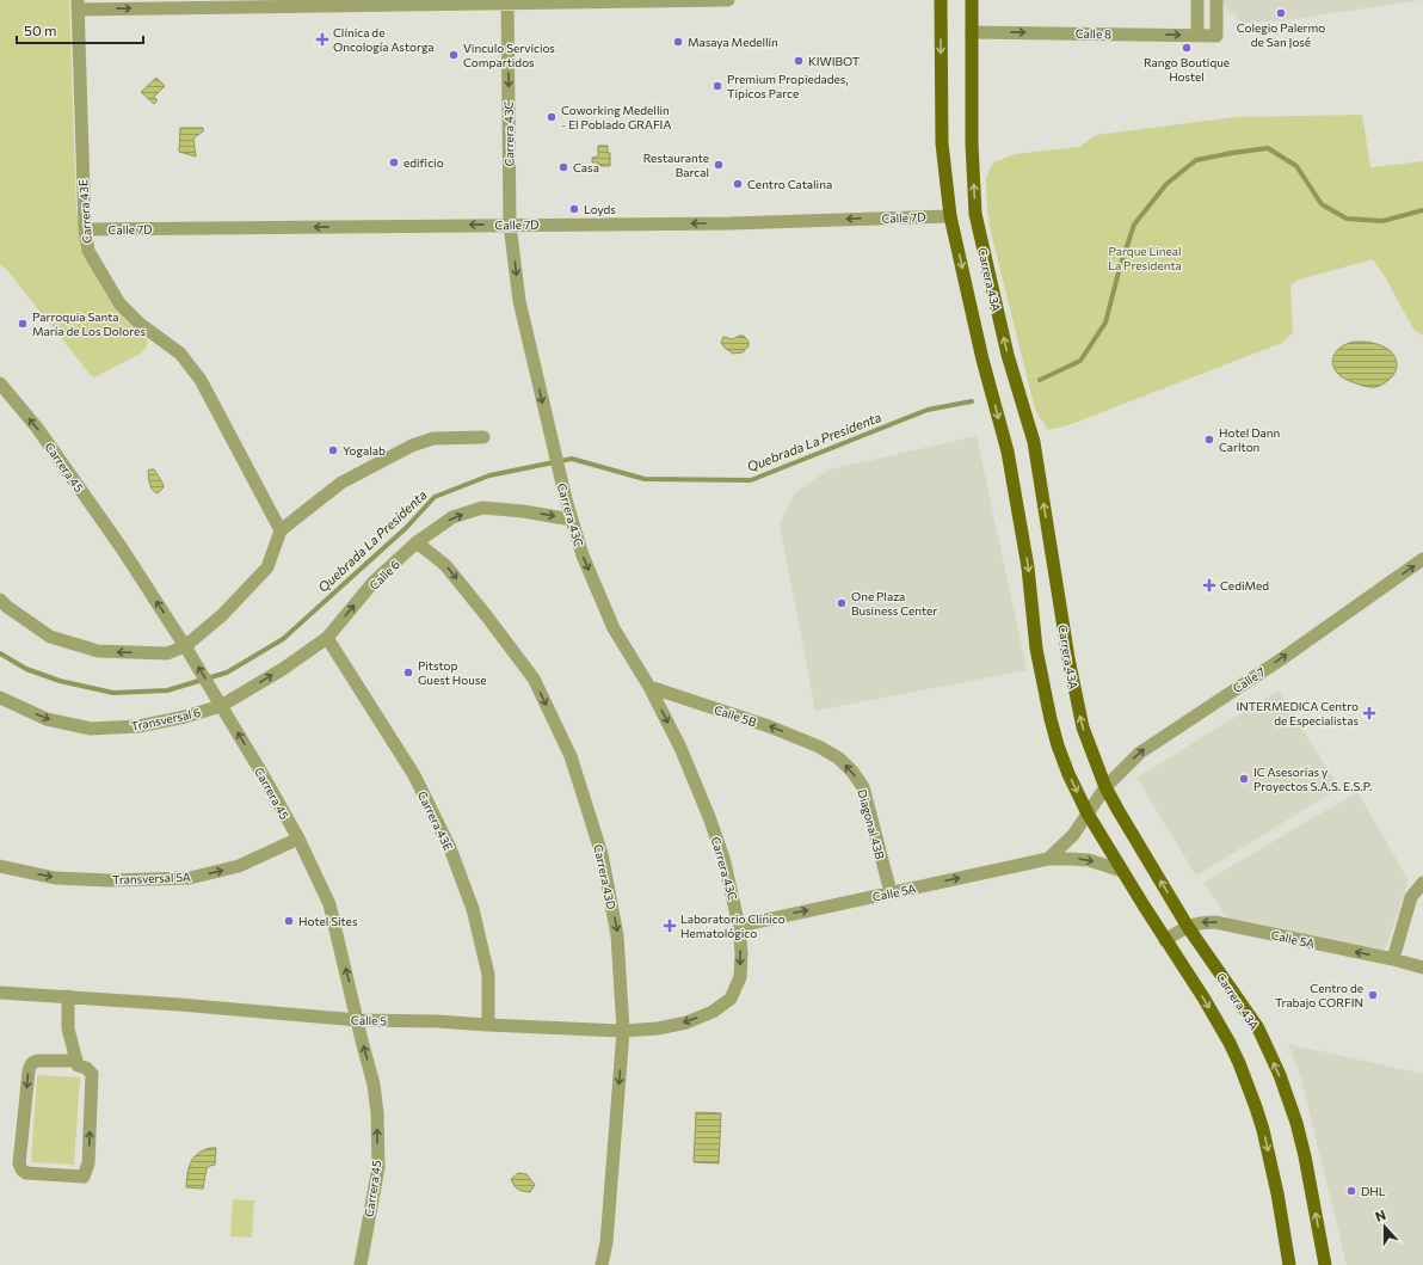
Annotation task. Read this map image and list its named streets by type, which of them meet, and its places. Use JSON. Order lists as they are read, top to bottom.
{
  "streets": {
    "main road": ["Carrera 43A"],
    "street": [
      "Calle 8",
      "Carrera 43C",
      "Carrera 43E",
      "Calle 7D",
      "Carrera 45",
      "Calle 6",
      "Calle 7",
      "Calle 5B",
      "Transversal 6",
      "Diagonal 43B",
      "Carrera 43D",
      "Transversal 5A",
      "Calle 5A",
      "Calle 5"
    ]
  },
  "crossings": [
    ["Calle 8", "Carrera 43A"],
    ["Carrera 43C", "Calle 7D"],
    ["Carrera 43C", "Calle 6"],
    ["Carrera 43C", "Calle 5B"],
    ["Carrera 43C", "Calle 5A"],
    ["Carrera 43C", "Calle 5"],
    ["Carrera 43E", "Calle 7D"],
    ["Carrera 43E", "Calle 6"],
    ["Carrera 43E", "Calle 5"],
    ["Calle 7D", "Carrera 43A"],
    ["Carrera 43A", "Calle 7"],
    ["Carrera 43A", "Calle 5A"],
    ["Carrera 45", "Calle 6"],
    ["Carrera 45", "Transversal 6"],
    ["Carrera 45", "Transversal 5A"],
    ["Carrera 45", "Calle 5"],
    ["Calle 6", "Transversal 6"],
    ["Calle 6", "Carrera 43D"],
    ["Calle 5B", "Diagonal 43B"],
    ["Diagonal 43B", "Calle 5A"],
    ["Carrera 43D", "Calle 5"]
  ],
  "one_way": [
    "Calle 8",
    "Carrera 43C",
    "Calle 7D",
    "Carrera 45",
    "Calle 7",
    "Calle 5B",
    "Diagonal 43B",
    "Carrera 43D",
    "Transversal 5A"
  ],
  "water": ["Quebrada La Presidenta"],
  "parks": ["Parque Lineal La Presidenta"],
  "places": {
    "other": [
      "Colegio Palermo de San José",
      "Masaya Medellín",
      "Rango Boutique Hostel",
      "Vinculo Servicios Compartidos",
      "KIWIBOT",
      "Premium Propiedades, Tipicos Parce",
      "Coworking Medellin - El Poblado GRAFIA",
      "edificio",
      "Restaurante Barcal",
      "Casa",
      "Centro Catalina",
      "Loyds",
      "Parroquia Santa María de Los Dolores",
      "Hotel Dann Carlton",
      "Yogalab",
      "One Plaza Business Center",
      "Pitstop Guest House",
      "IC Asesorías y Proyectos S.A.S. E.S.P.",
      "Hotel Sites",
      "Centro de Trabajo CORFIN",
      "DHL"
    ],
    "health": [
      "Clínica de Oncología Astorga",
      "CediMed",
      "INTERMEDICA Centro de Especialistas",
      "Laboratorio Clínico Hematológico"
    ]
  },
  "scale_bar": "50 m",
  "north": "top"
}
